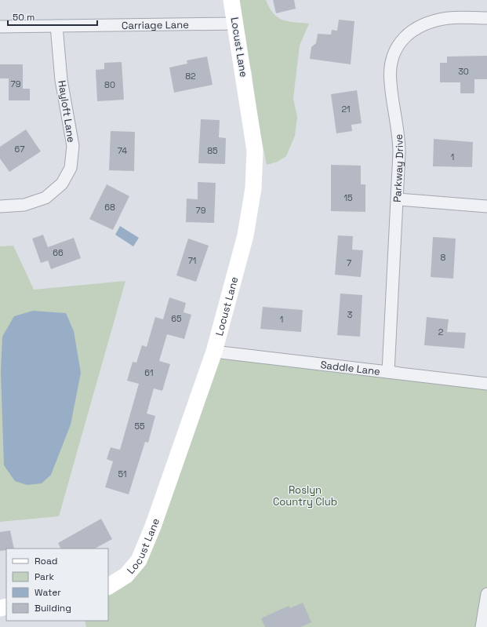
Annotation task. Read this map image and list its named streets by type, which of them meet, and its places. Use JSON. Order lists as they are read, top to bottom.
{
  "streets": {
    "street": [
      "Carriage Lane",
      "Locust Lane",
      "Hayloft Lane",
      "Parkway Drive",
      "Saddle Lane"
    ]
  },
  "crossings": [
    ["Carriage Lane", "Locust Lane"],
    ["Carriage Lane", "Hayloft Lane"],
    ["Locust Lane", "Saddle Lane"],
    ["Parkway Drive", "Saddle Lane"]
  ],
  "parks": ["Roslyn Country Club"],
  "house_numbers": [
    "30",
    "82",
    "79",
    "80",
    "21",
    "67",
    "74",
    "85",
    "1",
    "15",
    "68",
    "79",
    "66",
    "8",
    "71",
    "7",
    "3",
    "65",
    "1",
    "2",
    "61",
    "55",
    "51"
  ],
  "legend": [
    "Road",
    "Park",
    "Water",
    "Building"
  ],
  "scale_bar": "50 m"
}
